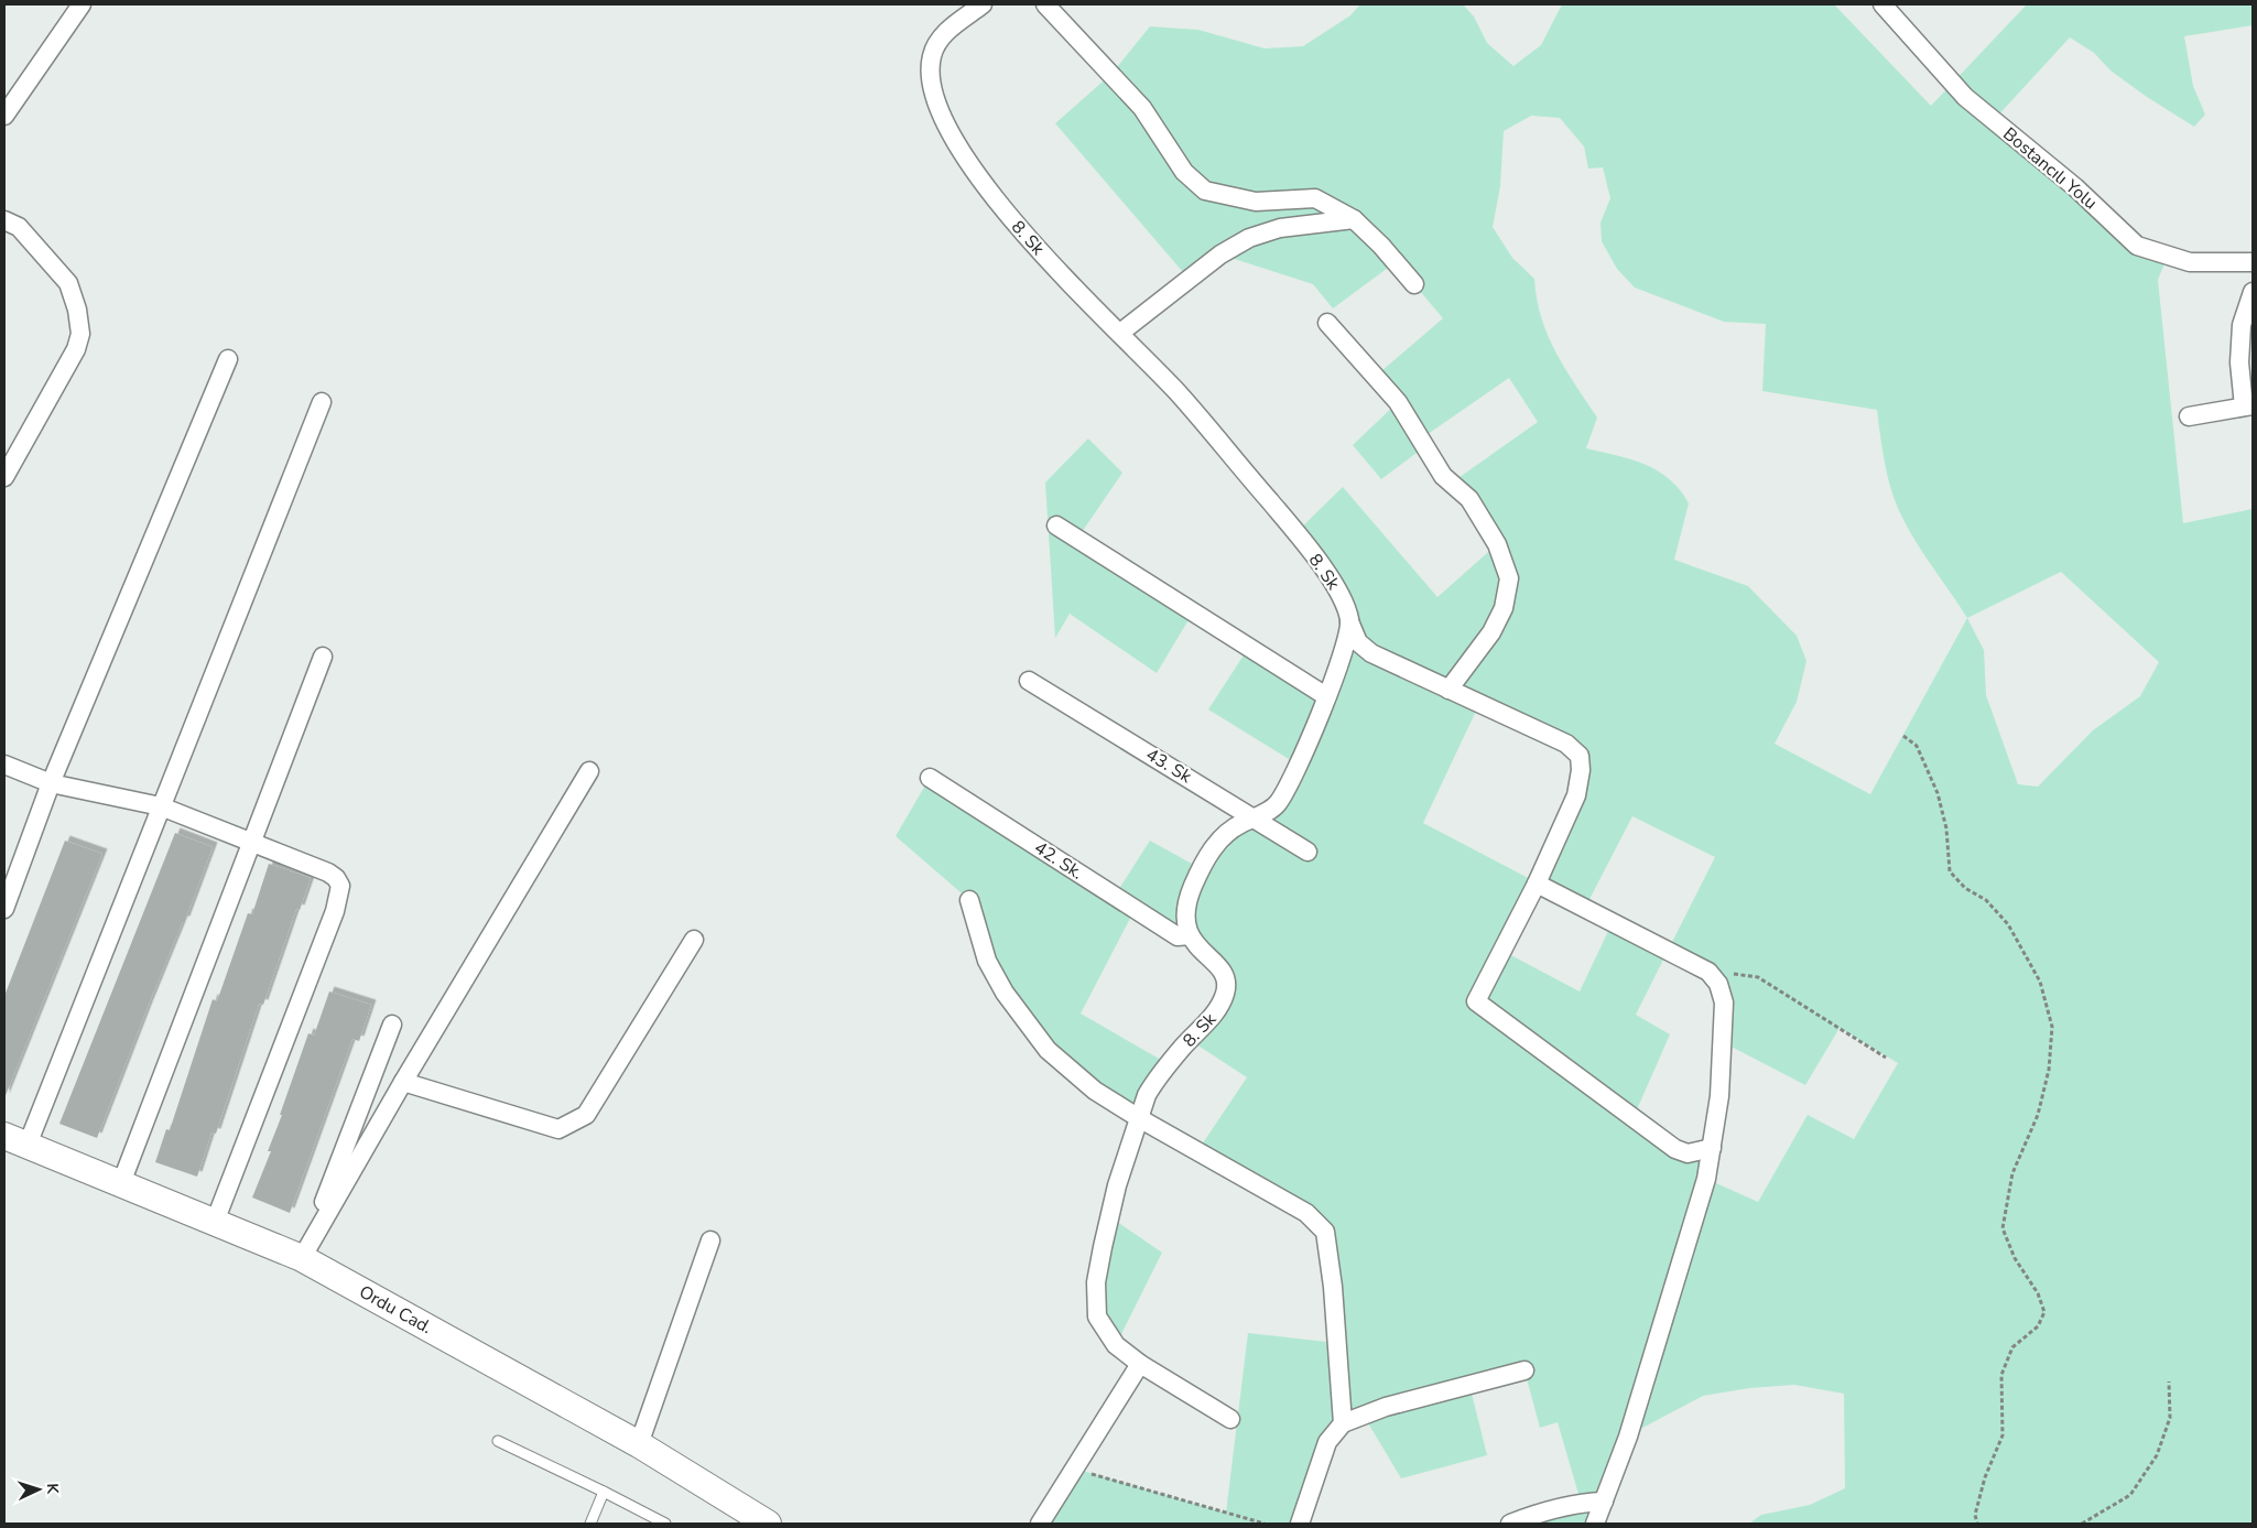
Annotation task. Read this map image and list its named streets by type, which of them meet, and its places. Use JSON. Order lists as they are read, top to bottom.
{
  "streets": {
    "main road": ["Ordu Cad."],
    "street": [
      "Bostancılı Yolu",
      "8. Sk",
      "43. Sk",
      "42. Sk."
    ]
  },
  "crossings": [
    ["8. Sk", "43. Sk"],
    ["8. Sk", "42. Sk."]
  ],
  "north": "right"
}
